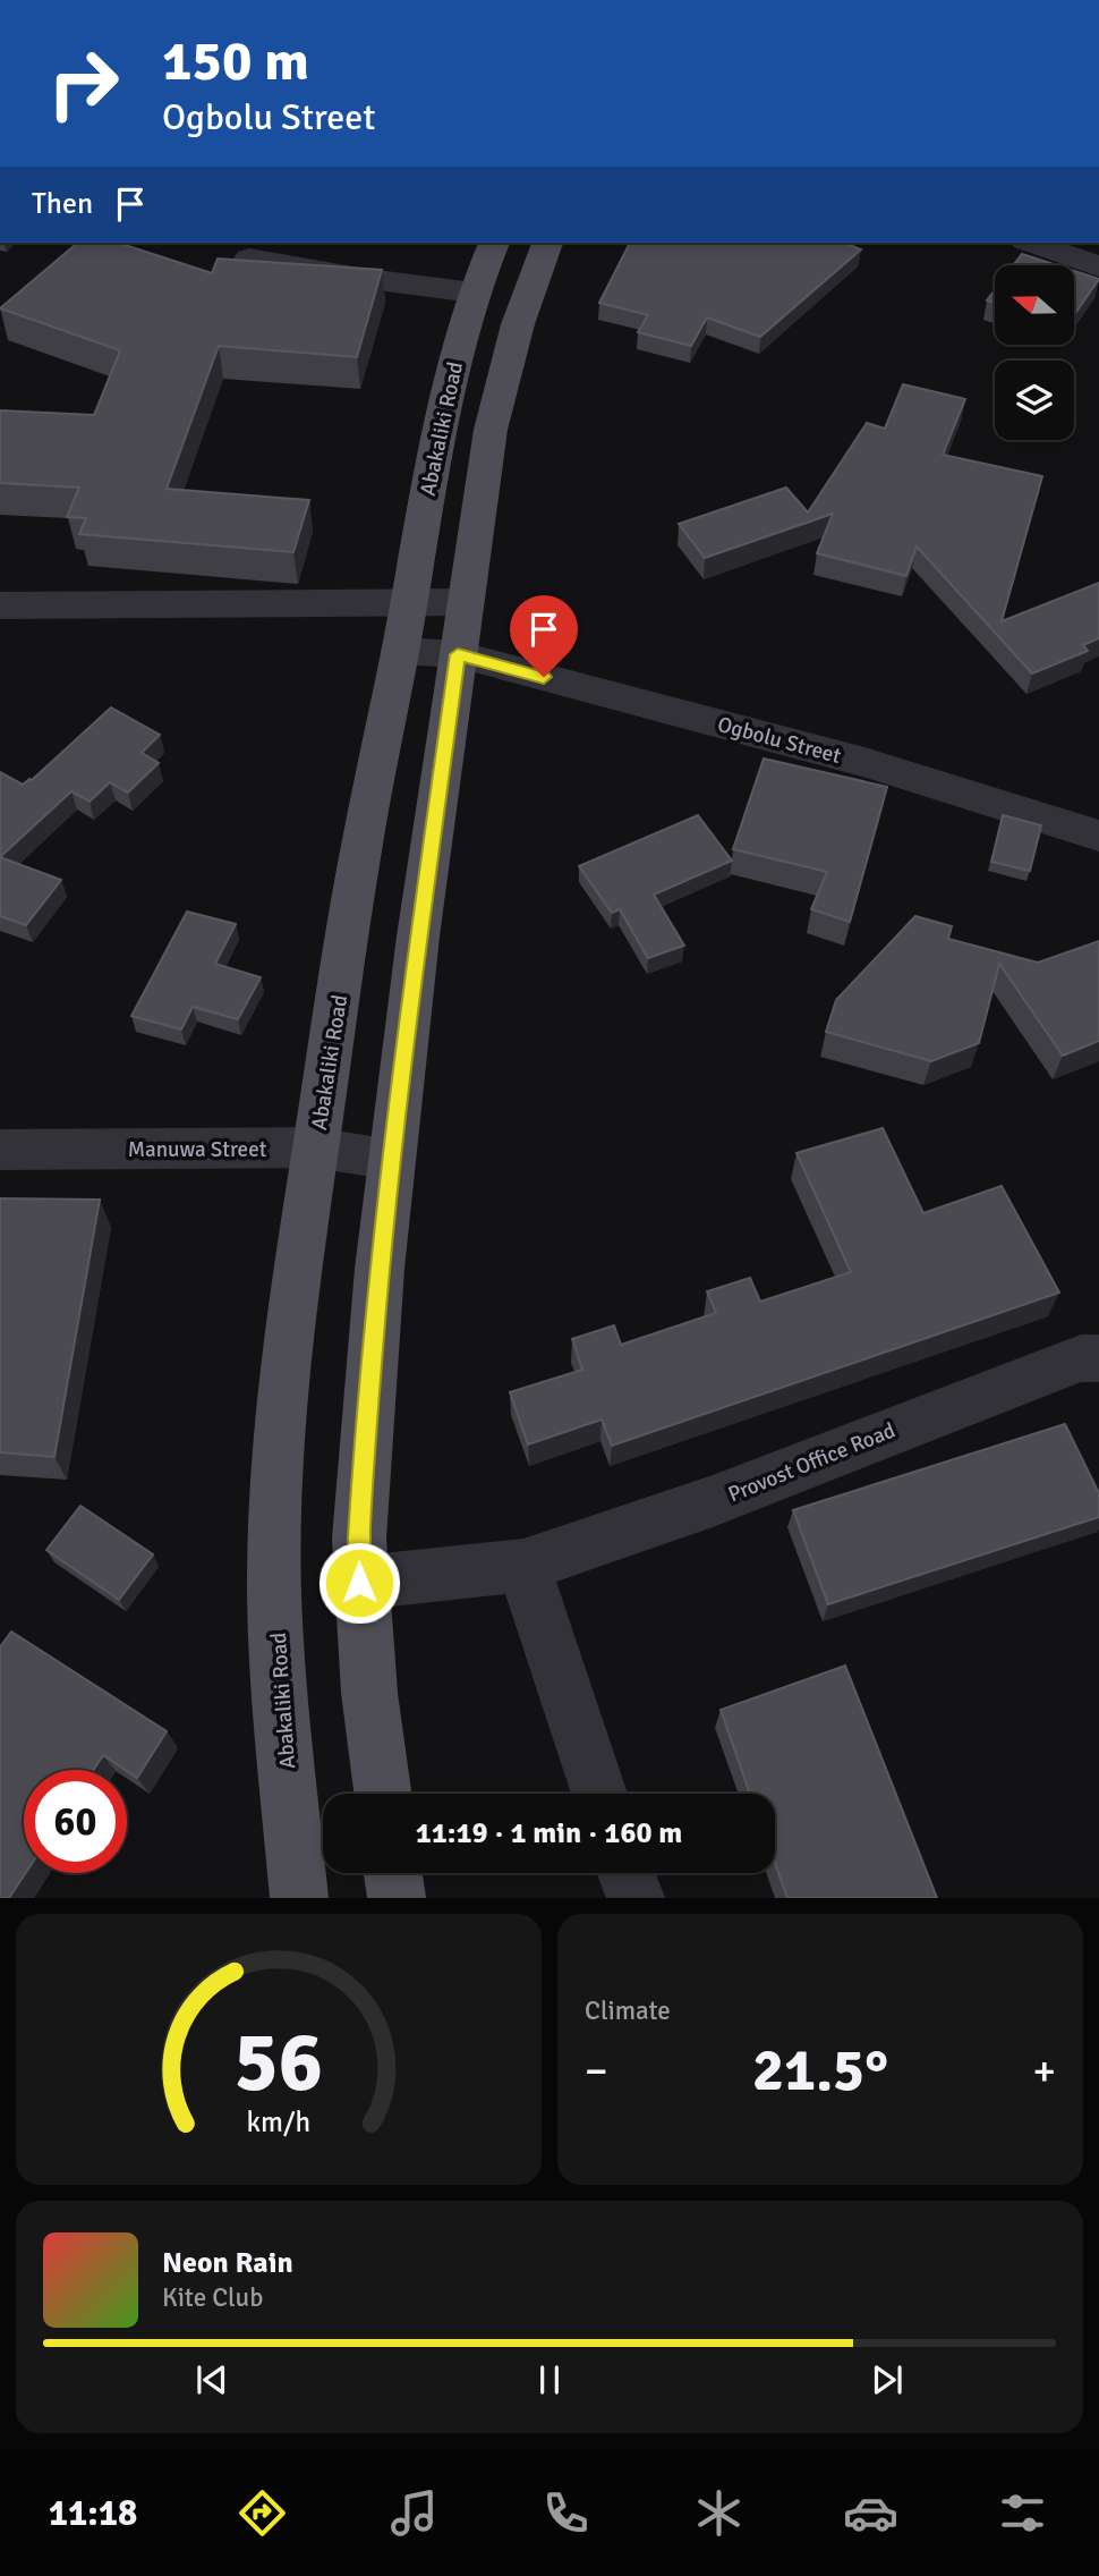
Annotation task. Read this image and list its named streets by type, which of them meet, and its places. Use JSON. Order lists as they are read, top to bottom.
{
  "streets": {
    "main road": ["Abakaliki Road"],
    "street": ["Ogbolu Street", "Manuwa Street", "Provost Office Road"]
  },
  "crossings": [
    ["Abakaliki Road", "Ogbolu Street"],
    ["Abakaliki Road", "Manuwa Street"]
  ],
  "north": "left",
  "page": {
    "turn": ["150 m", "Ogbolu Street"],
    "then": "Then",
    "limit": "60",
    "trip": "11:19 · 1 min · 160 m",
    "tile": "Climate",
    "heat": ["−", "21.5°", "+"],
    "song": ["Neon Rain", "Kite Club"],
    "tabs": "11:18",
    "gauge": ["56", "km/h"]
  }
}
